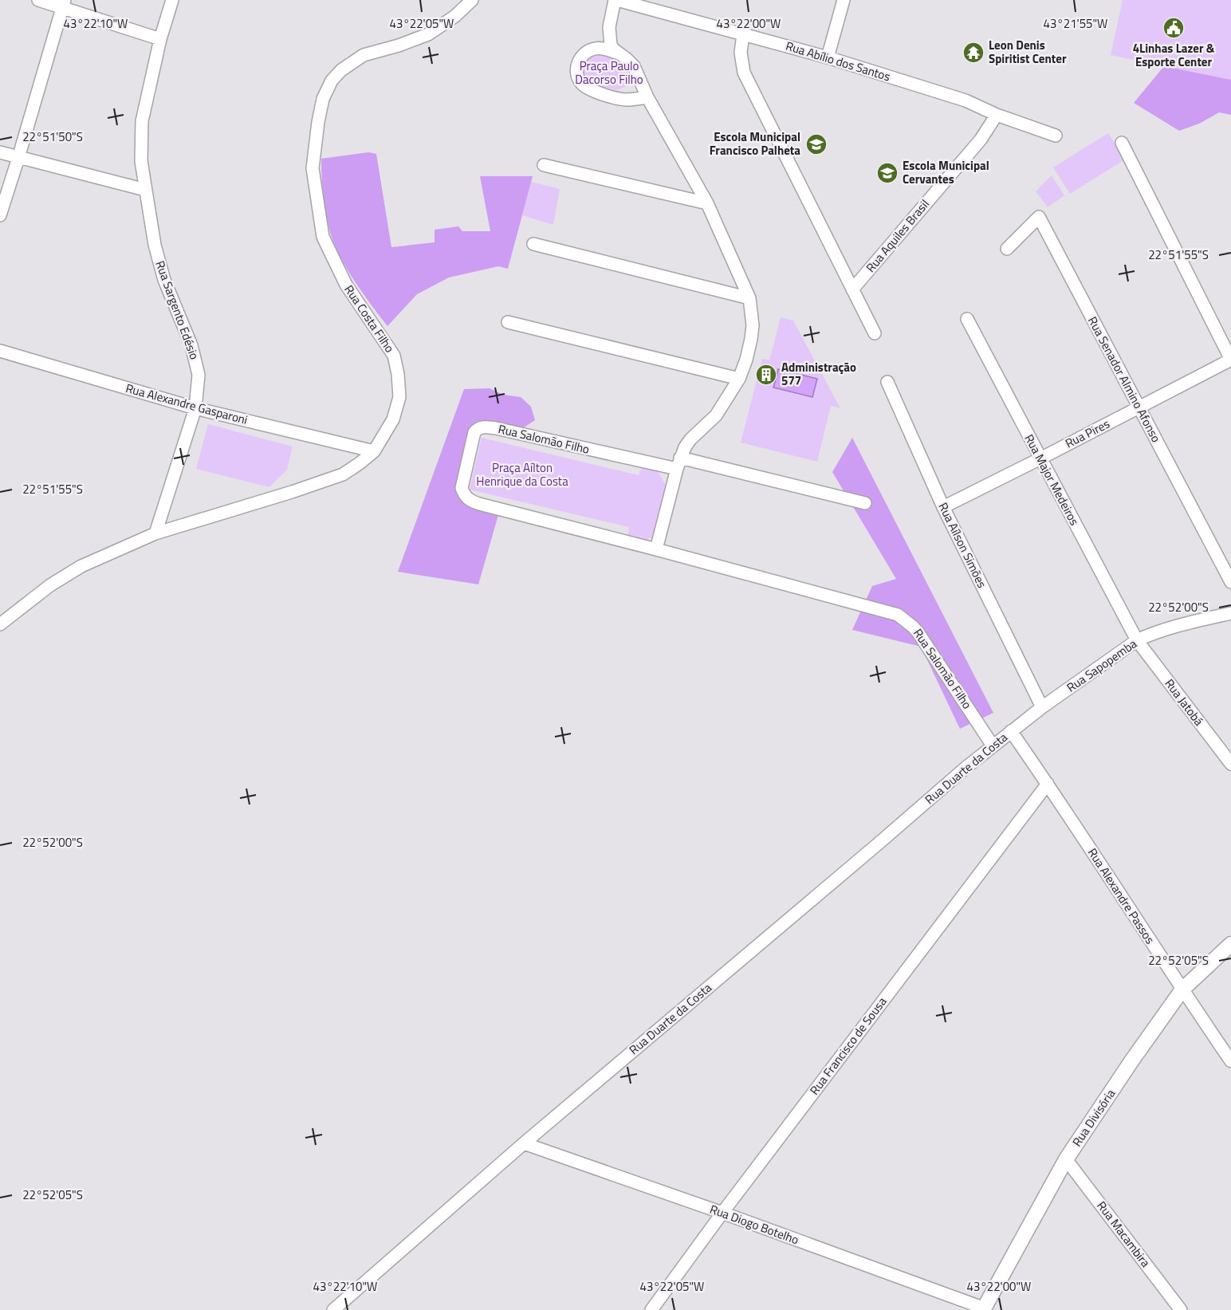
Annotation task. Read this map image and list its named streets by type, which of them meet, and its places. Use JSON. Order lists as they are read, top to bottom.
{
  "streets": {
    "street": [
      "Rua Abílio dos Santos",
      "Rua Aquiles Brasil",
      "Rua Sargento Edésio",
      "Rua Costa Filho",
      "Rua Senador Almino Afonso",
      "Rua Alexandre Gasparoni",
      "Rua Pires",
      "Rua Salomão Filho",
      "Rua Major Medeiros",
      "Rua Aílson Simões",
      "Rua Sapopemba",
      "Rua Jatobá",
      "Rua Duarte da Costa",
      "Rua Alexandre Passos",
      "Rua Francisco de Sousa",
      "Rua Divisória",
      "Rua Diogo Botelho",
      "Rua Macambira"
    ]
  },
  "crossings": [
    ["Rua Abílio dos Santos", "Rua Aquiles Brasil"],
    ["Rua Sargento Edésio", "Rua Costa Filho"],
    ["Rua Sargento Edésio", "Rua Alexandre Gasparoni"],
    ["Rua Costa Filho", "Rua Alexandre Gasparoni"],
    ["Rua Senador Almino Afonso", "Rua Pires"],
    ["Rua Pires", "Rua Major Medeiros"],
    ["Rua Pires", "Rua Aílson Simões"],
    ["Rua Salomão Filho", "Rua Duarte da Costa"],
    ["Rua Major Medeiros", "Rua Sapopemba"],
    ["Rua Major Medeiros", "Rua Jatobá"],
    ["Rua Aílson Simões", "Rua Sapopemba"],
    ["Rua Sapopemba", "Rua Jatobá"],
    ["Rua Sapopemba", "Rua Duarte da Costa"],
    ["Rua Sapopemba", "Rua Alexandre Passos"],
    ["Rua Duarte da Costa", "Rua Alexandre Passos"],
    ["Rua Duarte da Costa", "Rua Diogo Botelho"],
    ["Rua Alexandre Passos", "Rua Francisco de Sousa"],
    ["Rua Alexandre Passos", "Rua Divisória"],
    ["Rua Francisco de Sousa", "Rua Diogo Botelho"],
    ["Rua Divisória", "Rua Diogo Botelho"],
    ["Rua Divisória", "Rua Macambira"]
  ],
  "parks": ["Praça Paulo Dacorso Filho", "Praça Aílton Henrique da Costa"],
  "places": {
    "public building": ["4Linhas Lazer & Esporte Center"],
    "temple": ["Leon Denis Spiritist Center"],
    "school or university": ["Escola Municipal Francisco Palheta", "Escola Municipal Cervantes"],
    "building": ["Administração 577"]
  },
  "coordinates": [
    "43°22'10\"W",
    "43°22'05\"W",
    "43°22'00\"W",
    "43°21'55\"W",
    "22°51'50\"S",
    "22°51'55\"S",
    "22°52'00\"S",
    "22°52'05\"S"
  ]
}
